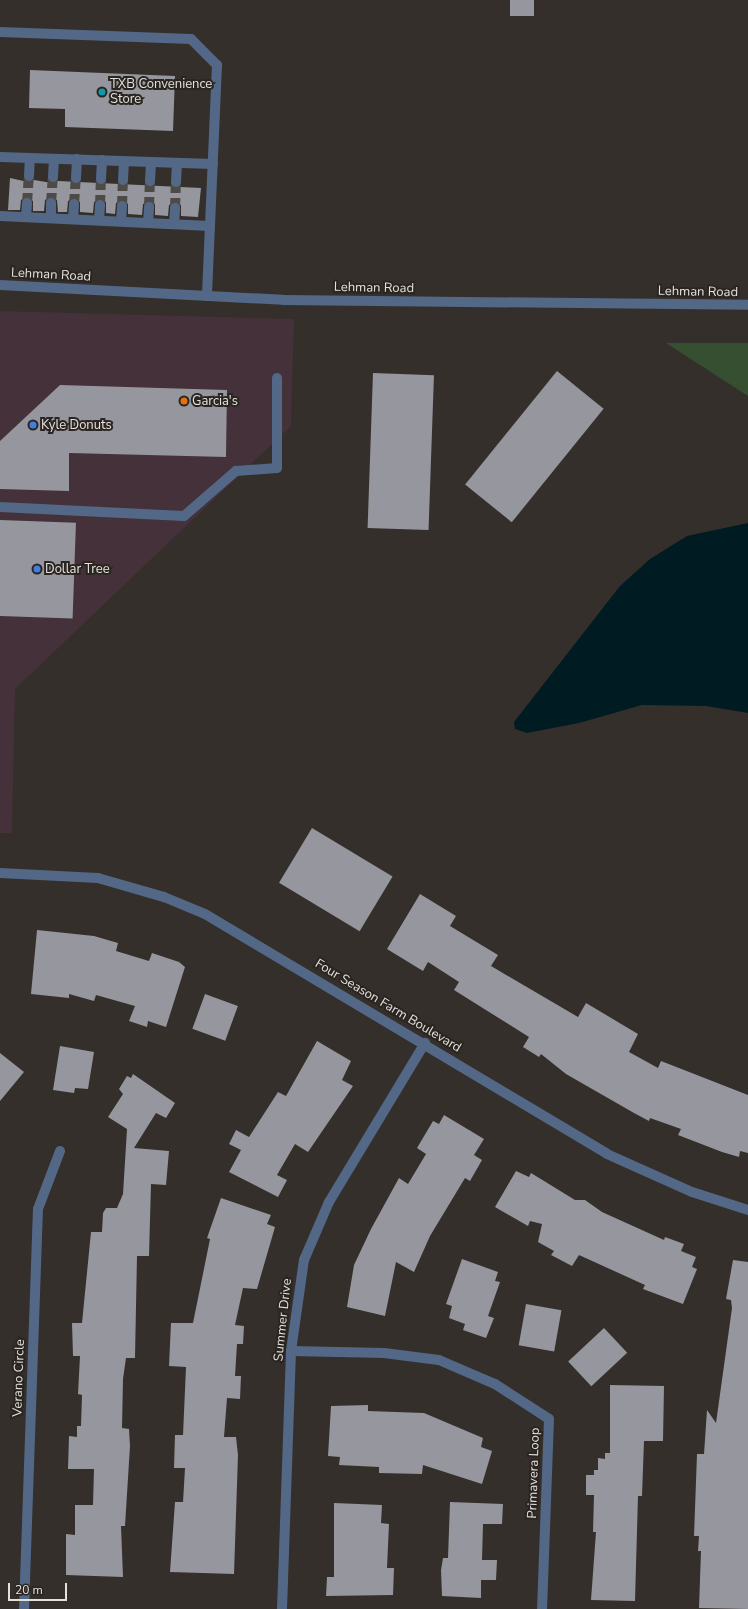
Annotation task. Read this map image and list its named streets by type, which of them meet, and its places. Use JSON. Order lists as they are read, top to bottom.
{
  "streets": {
    "street": [
      "Lehman Road",
      "Four Season Farm Boulevard",
      "Summer Drive",
      "Verano Circle",
      "Primavera Loop"
    ]
  },
  "crossings": [
    ["Four Season Farm Boulevard", "Summer Drive"],
    ["Summer Drive", "Primavera Loop"]
  ],
  "places": [
    "TXB Convenience Store",
    "Garcia's",
    "Kyle Donuts",
    "Dollar Tree"
  ],
  "scale_bar": "20 m"
}
